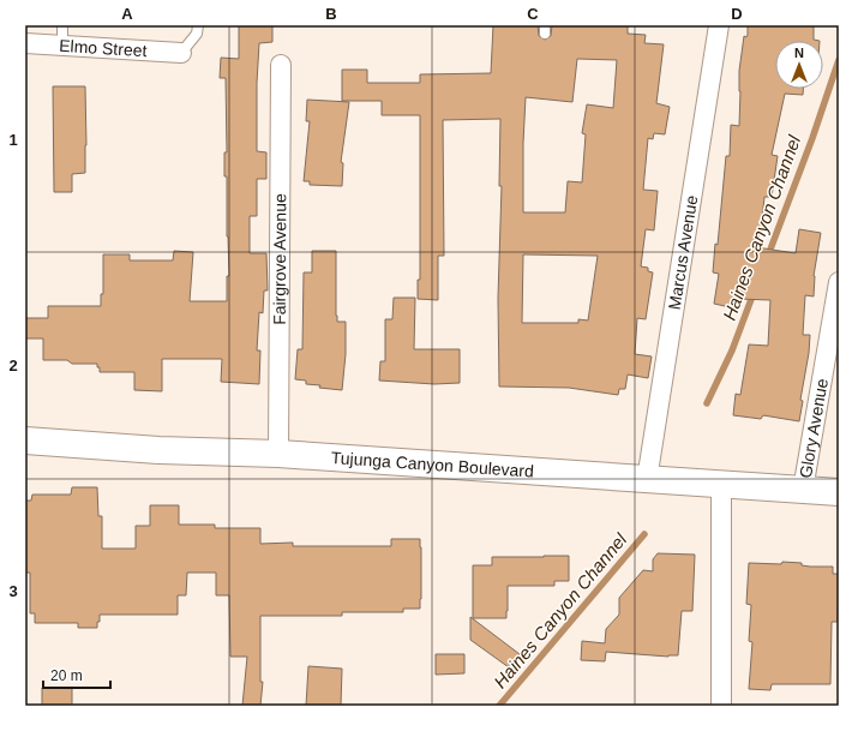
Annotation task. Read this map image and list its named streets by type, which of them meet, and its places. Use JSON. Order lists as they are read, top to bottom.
{
  "streets": {
    "main road": ["Tujunga Canyon Boulevard"],
    "street": [
      "Elmo Street",
      "Marcus Avenue",
      "Fairgrove Avenue",
      "Glory Avenue"
    ]
  },
  "crossings": [
    ["Marcus Avenue", "Tujunga Canyon Boulevard"],
    ["Fairgrove Avenue", "Tujunga Canyon Boulevard"],
    ["Glory Avenue", "Tujunga Canyon Boulevard"]
  ],
  "water": ["Haines Canyon Channel"],
  "scale_bar": "20 m",
  "north": "top",
  "grid": {
    "columns": [
      "A",
      "B",
      "C",
      "D"
    ],
    "rows": ["1", "2", "3"]
  }
}
